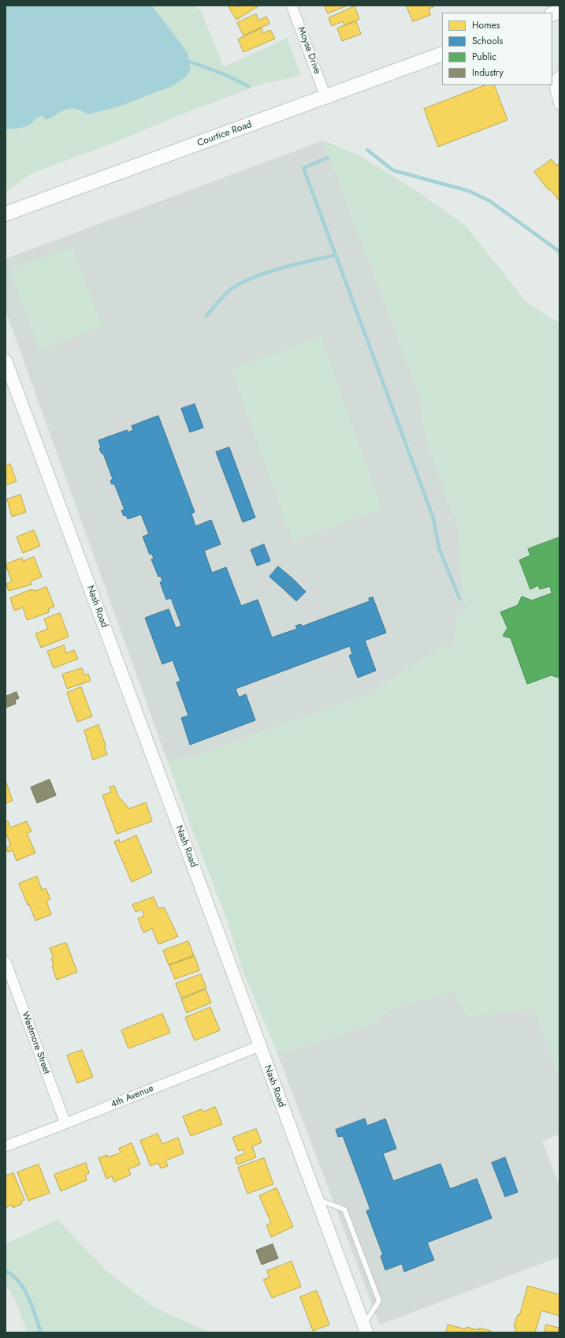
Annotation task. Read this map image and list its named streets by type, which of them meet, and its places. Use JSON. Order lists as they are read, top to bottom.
{
  "streets": {
    "main road": ["Courtice Road"],
    "street": [
      "Moyse Drive",
      "Nash Road",
      "Westmore Street",
      "4th Avenue"
    ]
  },
  "crossings": [
    ["Moyse Drive", "Courtice Road"],
    ["Nash Road", "4th Avenue"],
    ["Westmore Street", "4th Avenue"]
  ],
  "legend": [
    "Homes",
    "Schools",
    "Public",
    "Industry"
  ]
}
